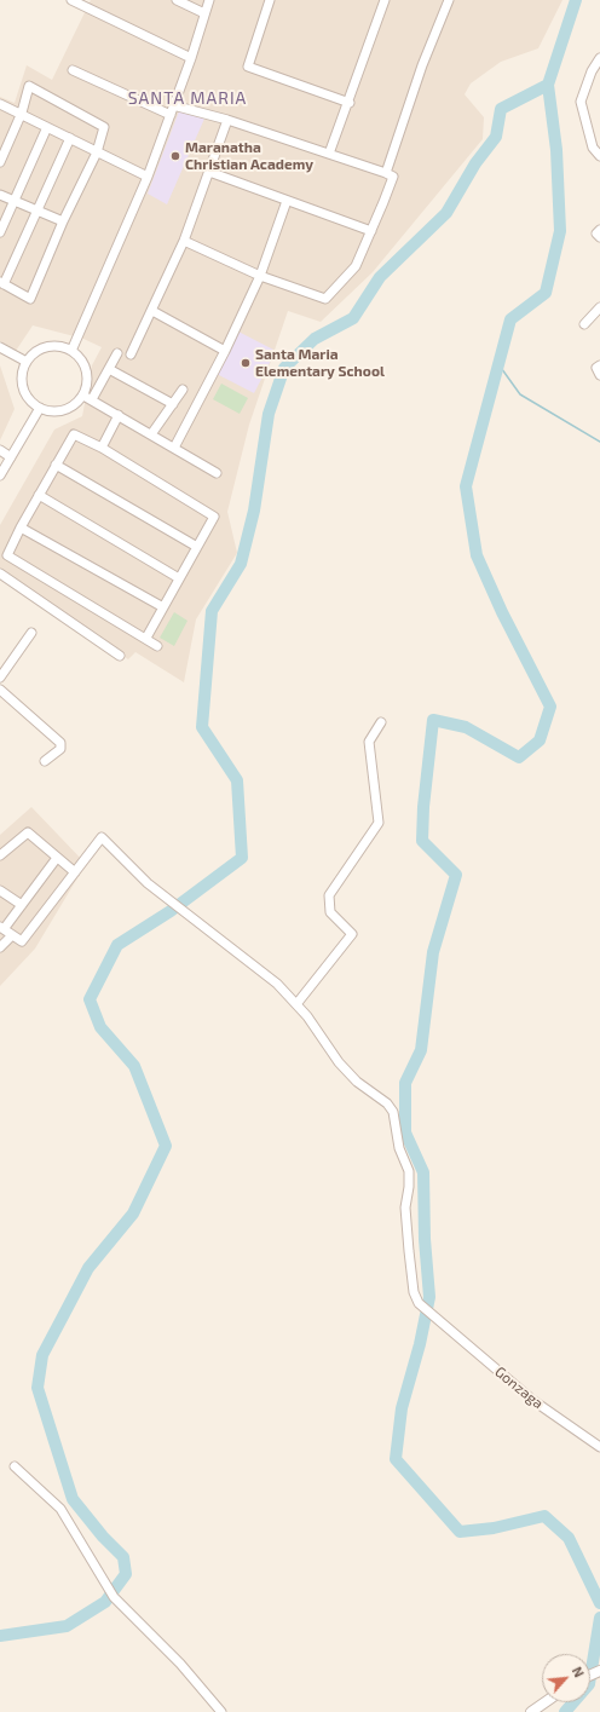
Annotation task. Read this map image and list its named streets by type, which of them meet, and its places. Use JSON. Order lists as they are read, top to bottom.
{
  "streets": {
    "street": ["Gonzaga"]
  },
  "districts": ["SANTA MARIA"],
  "places": ["Maranatha Christian Academy", "Santa Maria Elementary School"],
  "north": "top right"
}
